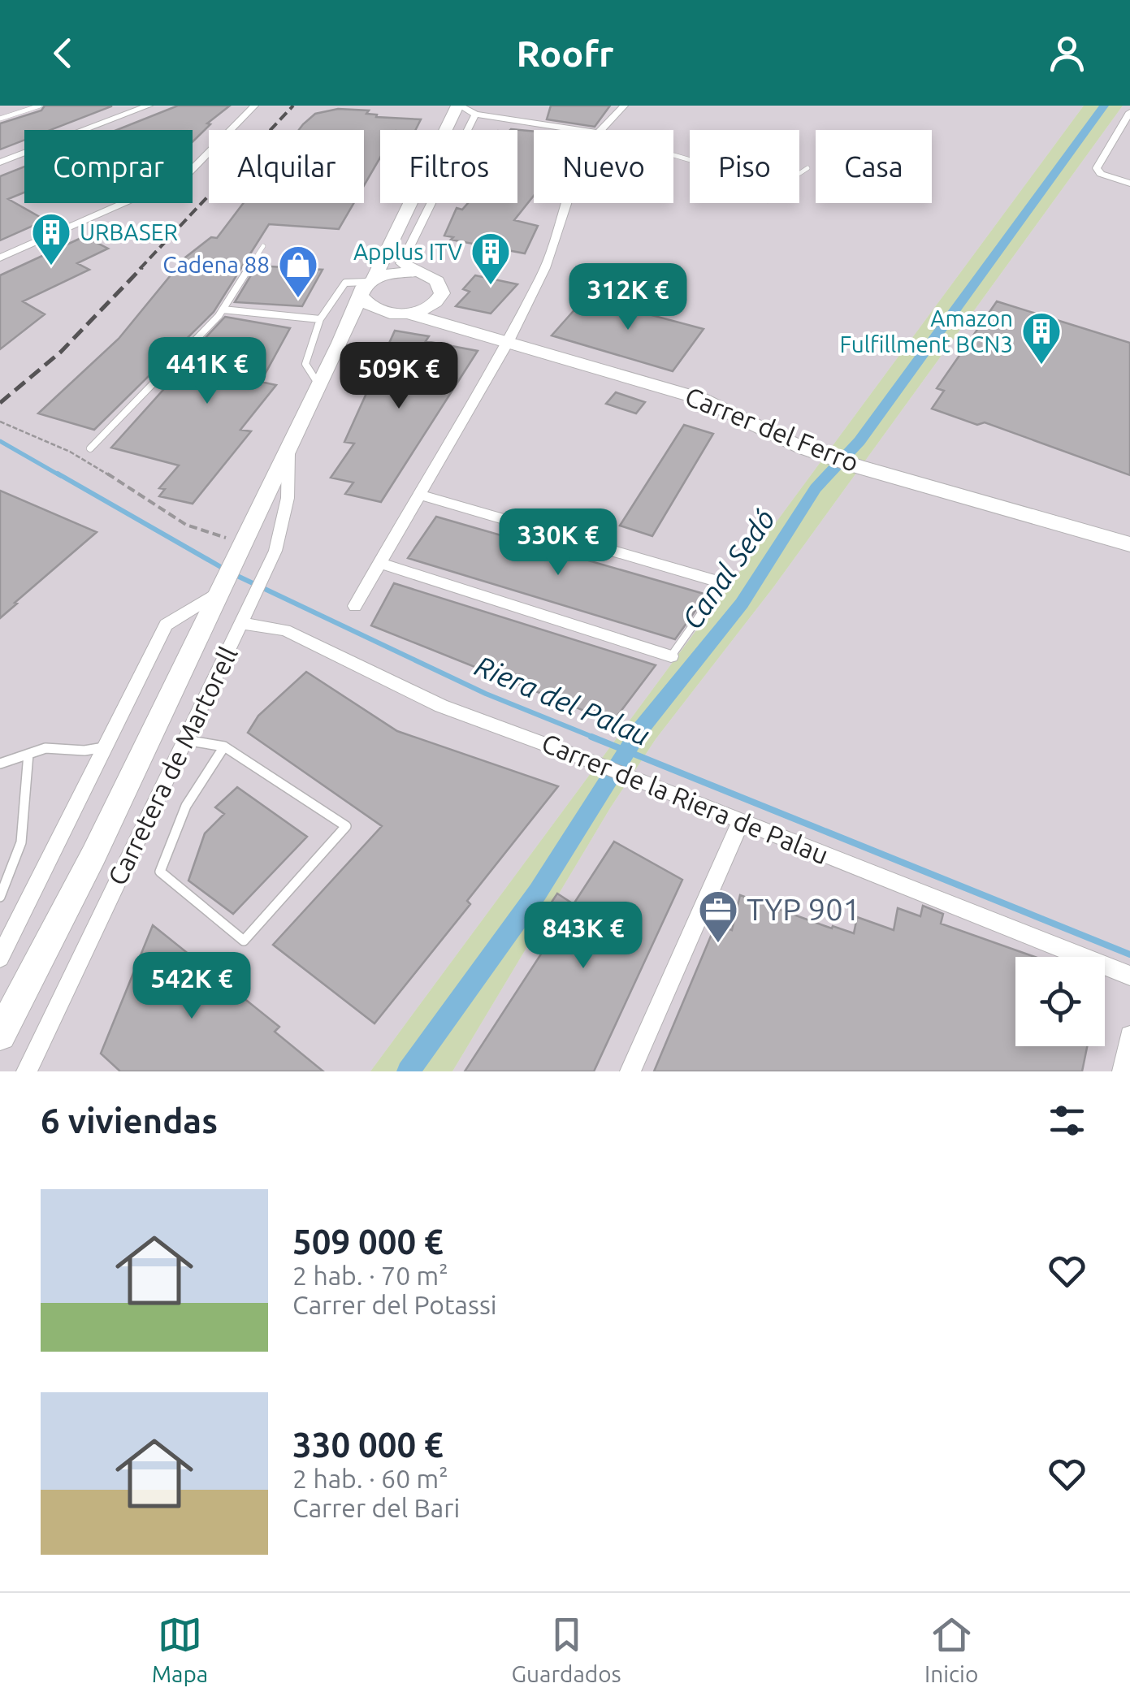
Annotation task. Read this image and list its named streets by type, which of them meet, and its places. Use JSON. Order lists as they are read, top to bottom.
{
  "streets": {
    "main road": ["Carrer del Ferro", "Carretera de Martorell"],
    "street": ["Carrer de la Riera de Palau"]
  },
  "crossings": [
    ["Carretera de Martorell", "Carrer de la Riera de Palau"]
  ],
  "water": ["Canal Sedó", "Riera del Palau"],
  "places": {
    "building": ["URBASER", "Applus ITV", "Amazon Fulfillment BCN3"],
    "shop": ["Cadena 88"],
    "office": ["TYP 901"]
  },
  "page": {
    "header": "Roofr",
    "chip": [
      "Comprar",
      "Alquilar",
      "Filtros",
      "Nuevo",
      "Piso",
      "Casa"
    ],
    "price": [
      "312K €",
      "441K €",
      "509K €",
      "330K €",
      "843K €",
      "542K €"
    ],
    "heading": "6 viviendas",
    "list": [
      {
        "name": "509 000 €",
        "note": "2 hab. · 70 m² · Carrer del Potassi"
      },
      {
        "name": "330 000 €",
        "note": "2 hab. · 60 m² · Carrer del Bari"
      }
    ],
    "tabs": ["Mapa", "Guardados", "Inicio"]
  }
}
